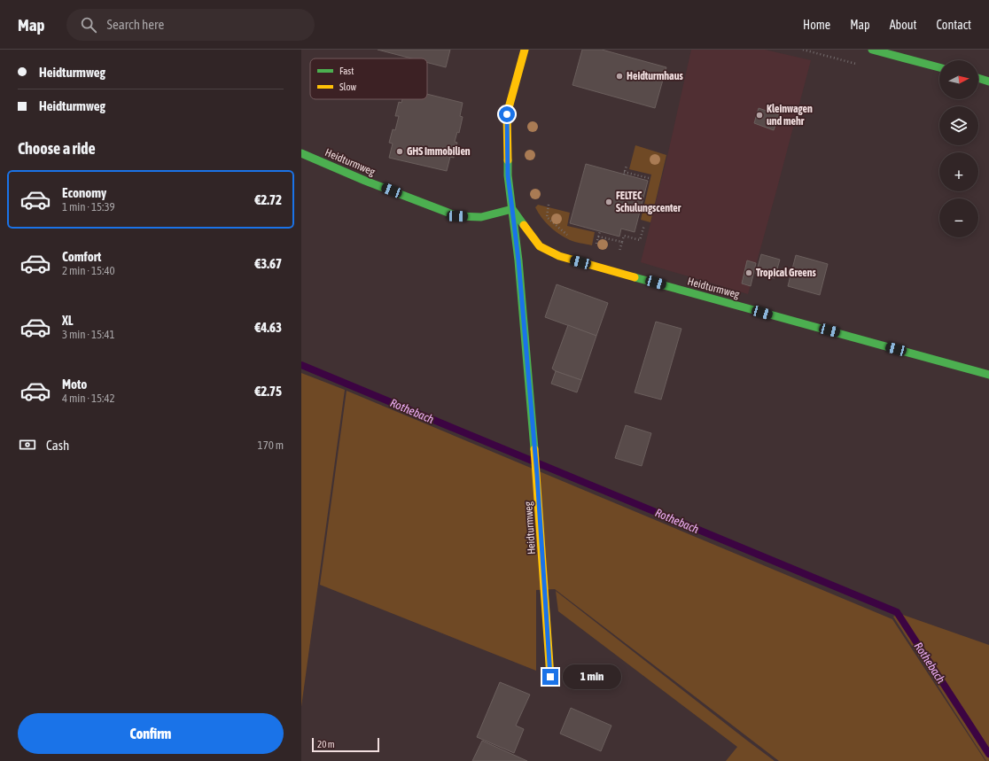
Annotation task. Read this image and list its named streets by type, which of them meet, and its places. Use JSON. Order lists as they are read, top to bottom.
{
  "streets": {
    "street": ["Heidturmweg"]
  },
  "water": ["Rothebach"],
  "places": [
    "Heidturmhaus",
    "Kleinwagen und mehr",
    "GHS Immobilien",
    "FELTEC Schulungscenter",
    "Tropical Greens"
  ],
  "legend": ["Fast", "Slow"],
  "scale_bar": "20 m",
  "north": "right",
  "page": {
    "header": "Map",
    "search": "Search here",
    "nav": [
      "Home",
      "Map",
      "About",
      "Contact"
    ],
    "banner": ["Heidturmweg", "Heidturmweg"],
    "map_buttons": ["+", "−"],
    "heading": "Choose a ride",
    "list": [
      {
        "name": "Economy",
        "note": "1 min · 15:39",
        "value": "€2.72"
      },
      {
        "name": "Comfort",
        "note": "2 min · 15:40",
        "value": "€3.67"
      },
      {
        "name": "XL",
        "note": "3 min · 15:41",
        "value": "€4.63"
      },
      {
        "name": "Moto",
        "note": "4 min · 15:42",
        "value": "€2.75"
      }
    ],
    "pay": ["Cash", "170 m"],
    "bubble": "1 min",
    "buttons": "Confirm",
    "scale": "20 m"
  }
}
